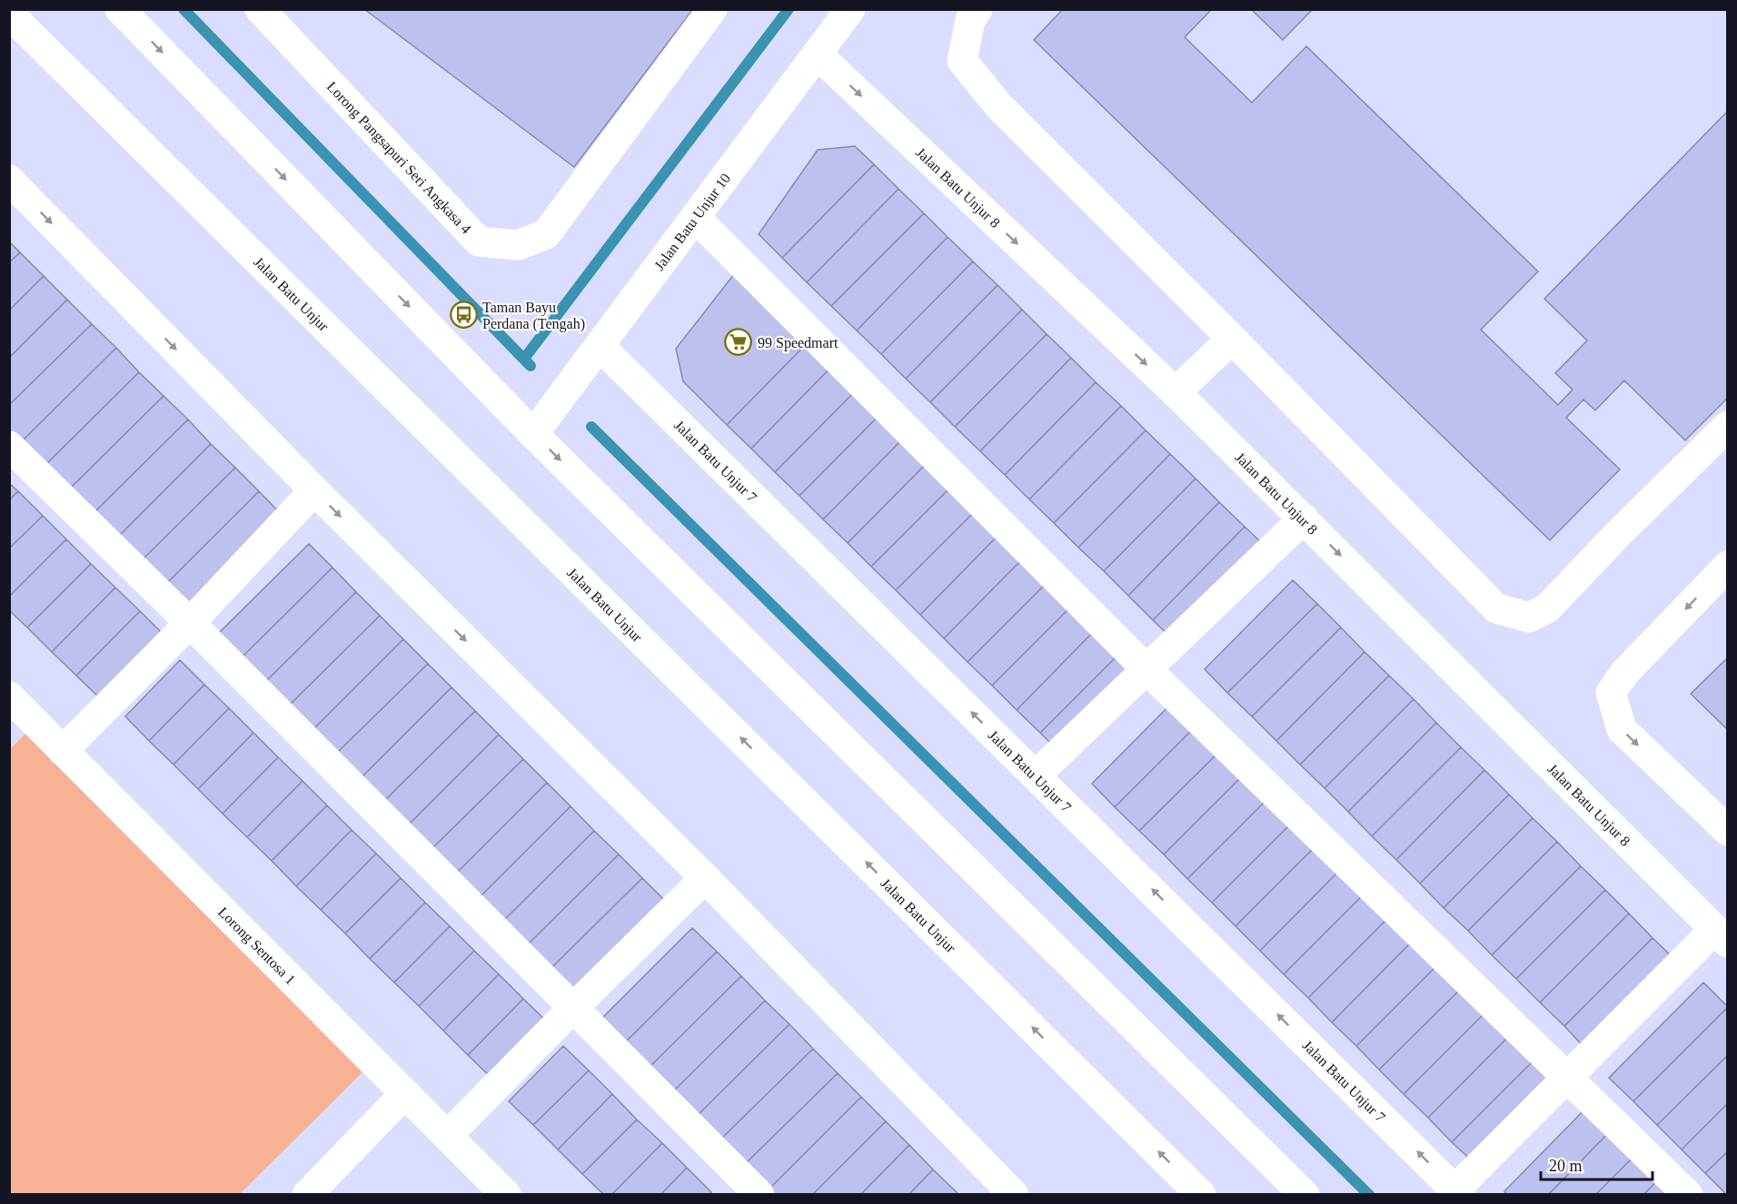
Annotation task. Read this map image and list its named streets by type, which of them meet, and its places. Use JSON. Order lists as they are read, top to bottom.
{
  "streets": {
    "street": [
      "Lorong Pangsapuri Seri Angkasa 4",
      "Jalan Batu Unjur 8",
      "Jalan Batu Unjur 10",
      "Jalan Batu Unjur",
      "Jalan Batu Unjur 7",
      "Lorong Sentosa 1"
    ]
  },
  "crossings": [
    ["Jalan Batu Unjur 8", "Jalan Batu Unjur 10"],
    ["Jalan Batu Unjur 10", "Jalan Batu Unjur 7"]
  ],
  "places": {
    "bus stop": ["Taman Bayu Perdana (Tengah)"],
    "supermarket": ["99 Speedmart"]
  },
  "scale_bar": "20 m"
}
